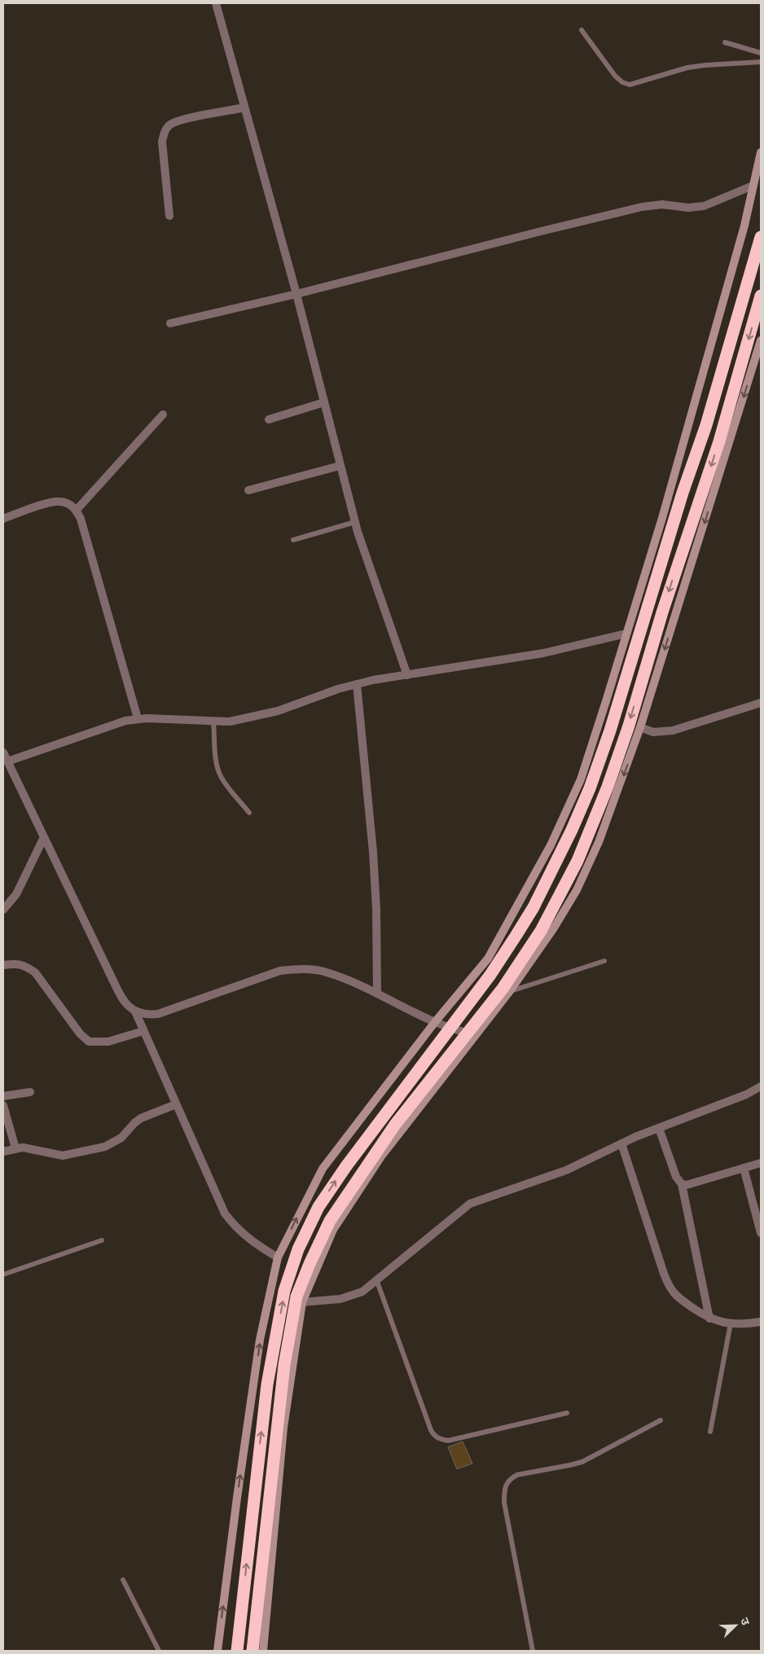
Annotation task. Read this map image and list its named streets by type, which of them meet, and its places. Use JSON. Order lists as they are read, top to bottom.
{
  "north": "top right"
}
